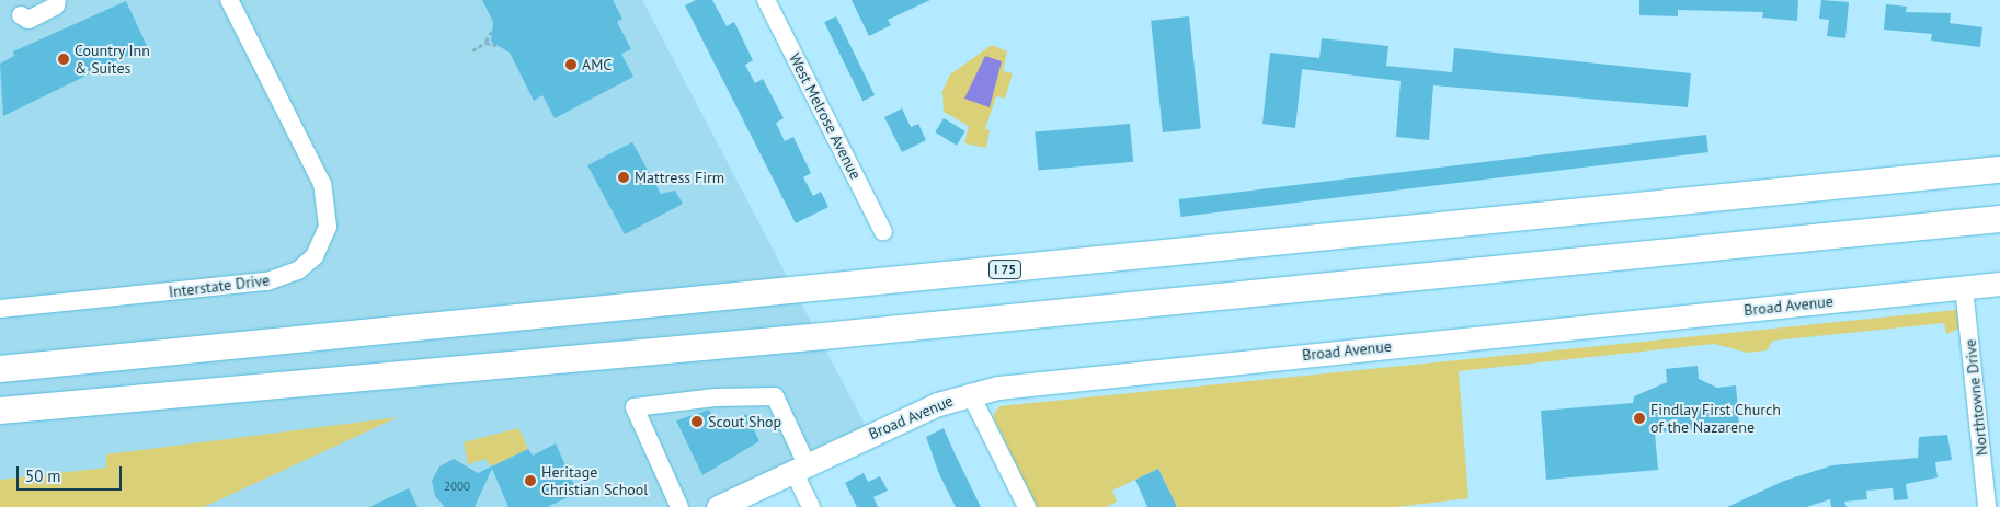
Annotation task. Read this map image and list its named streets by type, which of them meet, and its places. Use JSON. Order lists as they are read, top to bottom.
{
  "streets": {
    "highway": ["I 75"],
    "main road": ["Broad Avenue"],
    "street": ["West Melrose Avenue", "Interstate Drive", "Northtowne Drive"]
  },
  "crossings": [
    ["Broad Avenue", "Northtowne Drive"]
  ],
  "places": [
    "Country Inn & Suites",
    "AMC",
    "Mattress Firm",
    "Findlay First Church of the Nazarene",
    "Scout Shop",
    "Heritage Christian School"
  ],
  "house_numbers": ["2000"],
  "scale_bar": "50 m"
}
